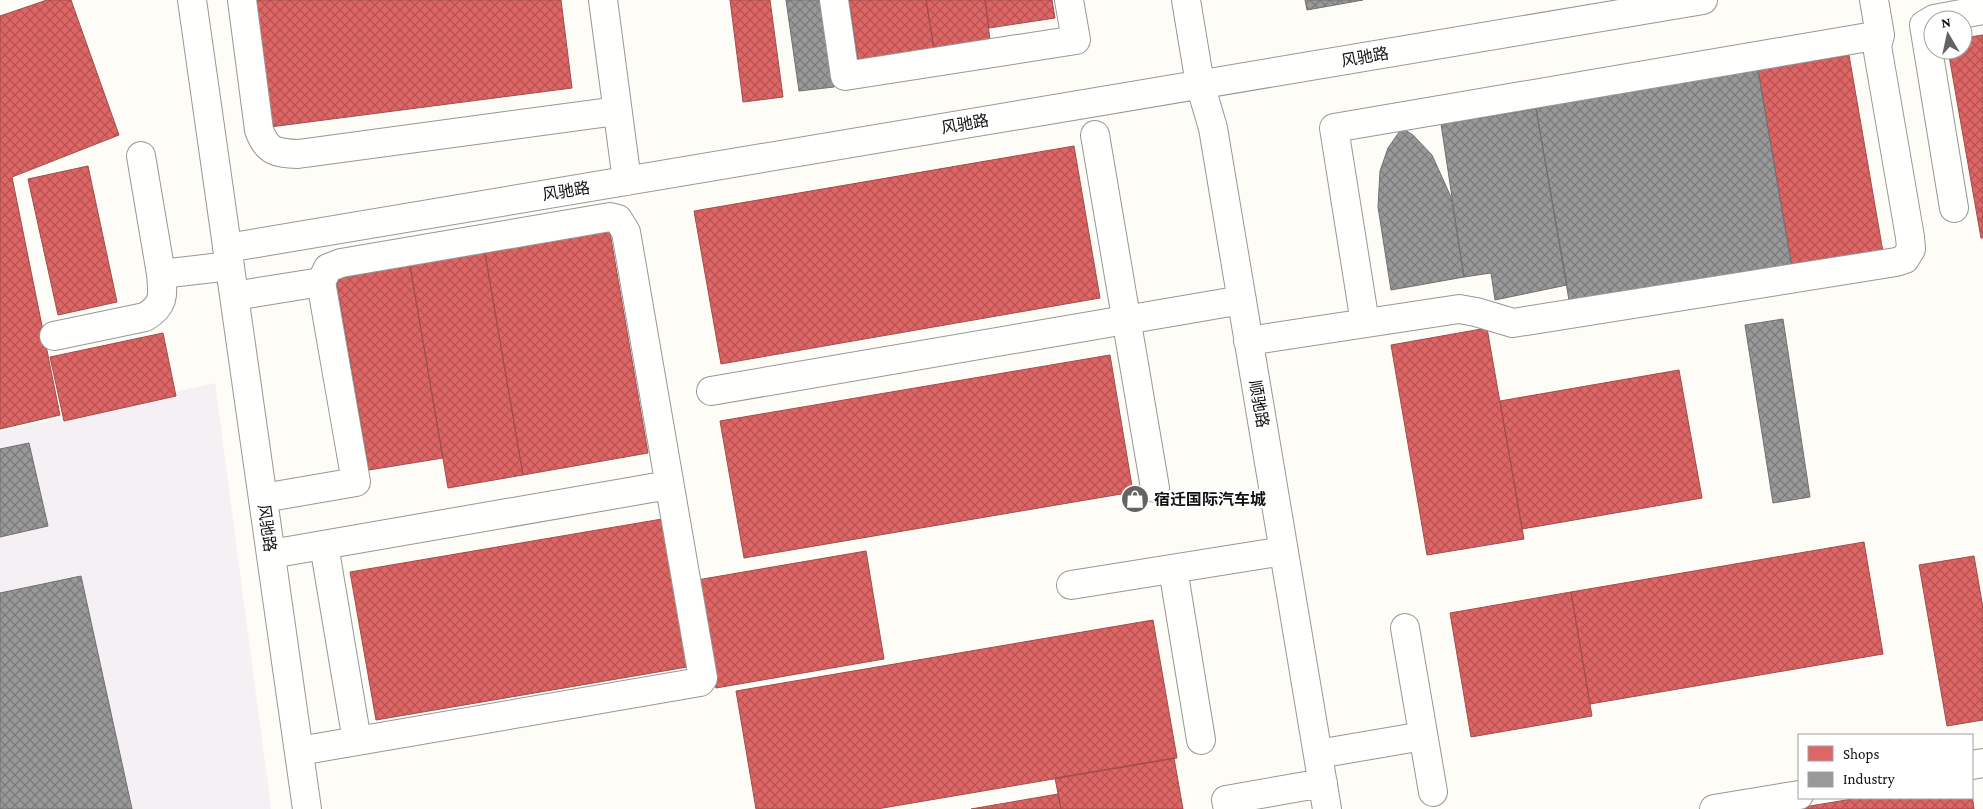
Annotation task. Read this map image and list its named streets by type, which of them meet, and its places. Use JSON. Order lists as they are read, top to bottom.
{
  "streets": {
    "street": ["风驰路", "顺驰路"]
  },
  "crossings": [
    ["风驰路", "顺驰路"]
  ],
  "places": {
    "shop": ["宿迁国际汽车城"]
  },
  "legend": ["Shops", "Industry"],
  "north": "top"
}
